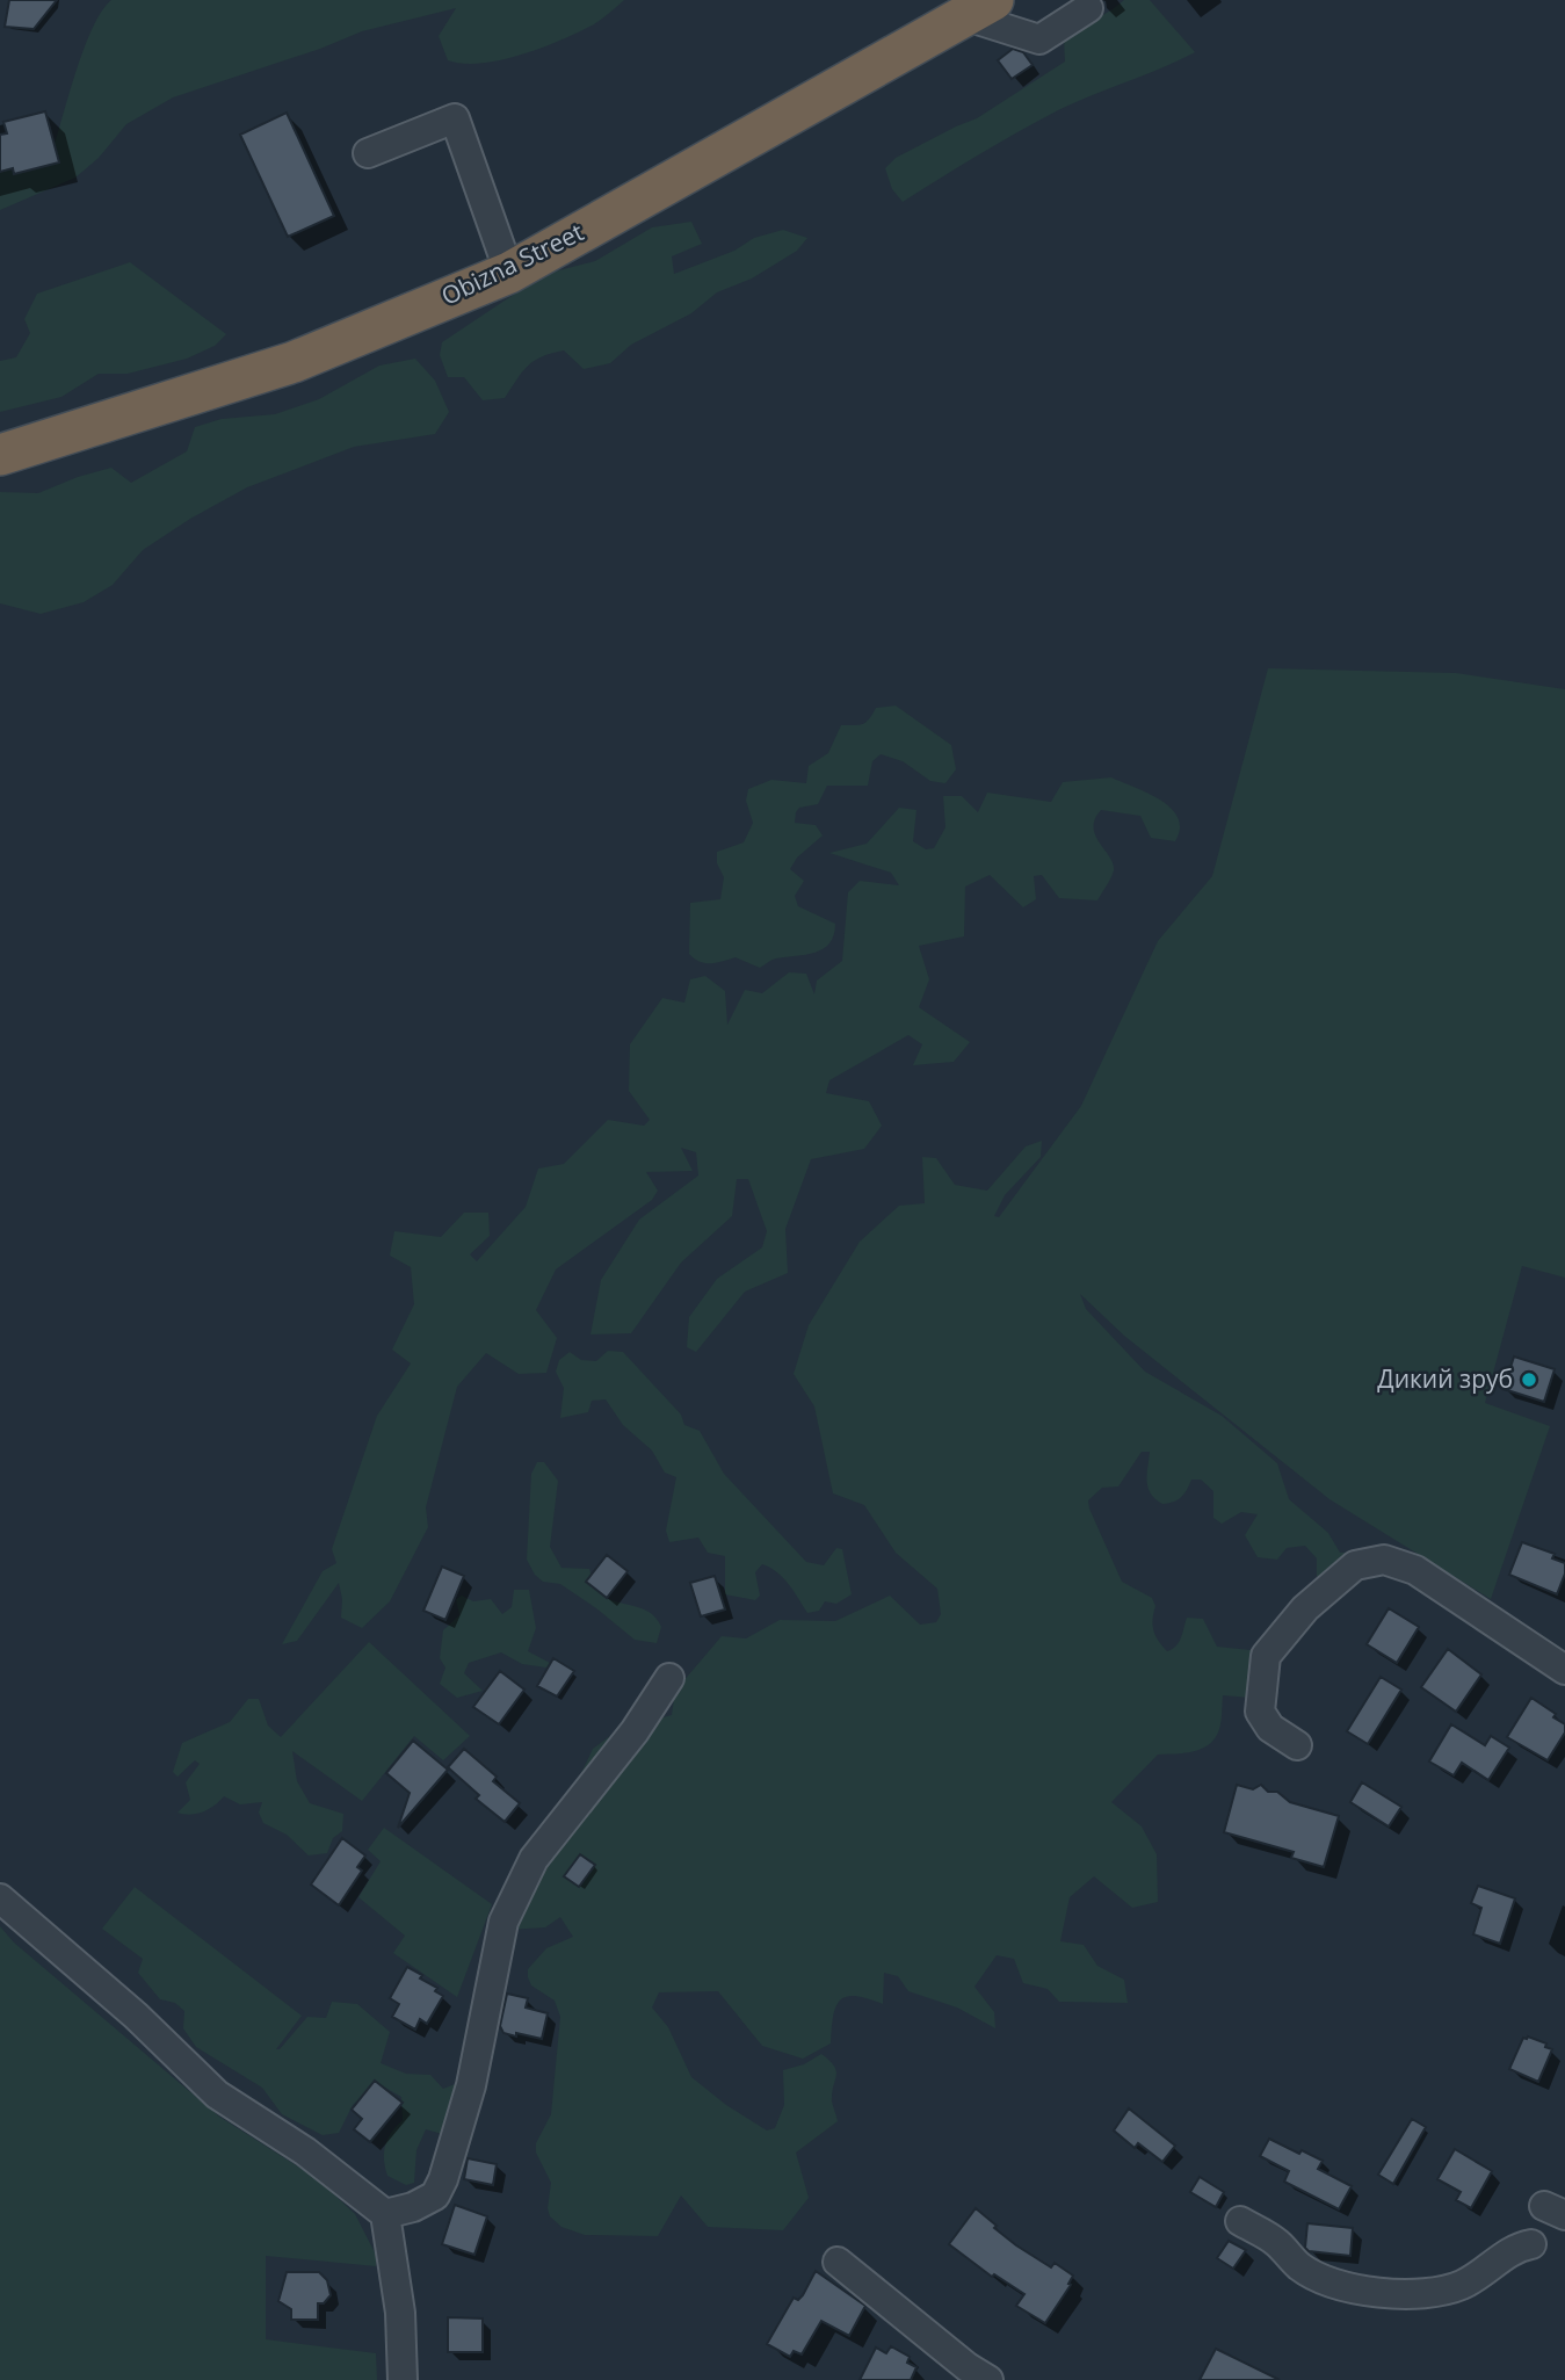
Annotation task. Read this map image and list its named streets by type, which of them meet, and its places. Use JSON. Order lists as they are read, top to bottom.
{
  "streets": {
    "highway": ["Obizna Street"]
  },
  "places": ["Дикий зруб"]
}
